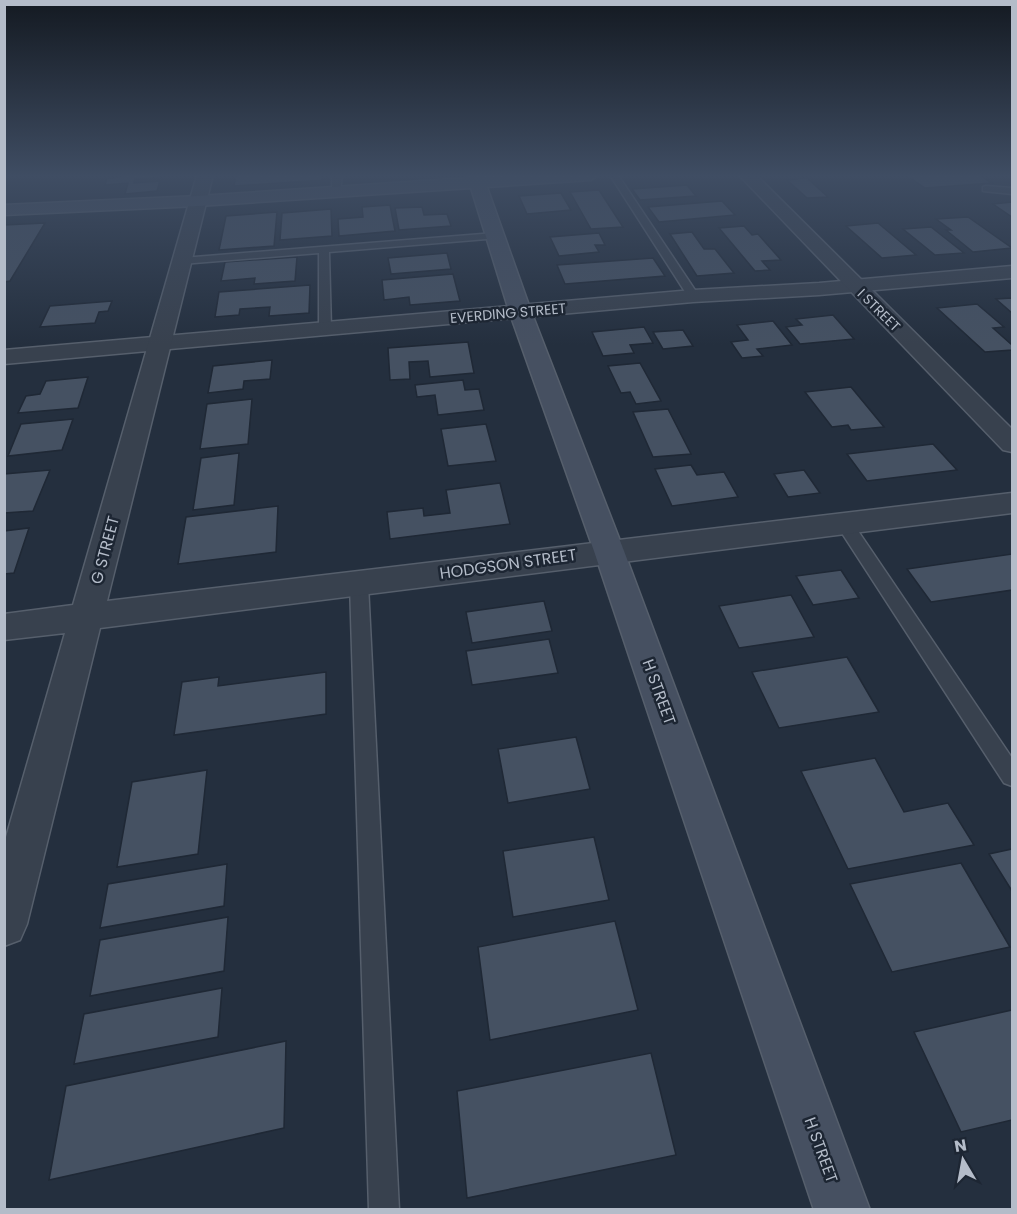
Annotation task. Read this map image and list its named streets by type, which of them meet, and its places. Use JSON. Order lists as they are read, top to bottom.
{
  "streets": {
    "main road": ["H STREET"],
    "street": [
      "I STREET",
      "EVERDING STREET",
      "G STREET",
      "HODGSON STREET"
    ]
  },
  "crossings": [
    ["I STREET", "EVERDING STREET"],
    ["EVERDING STREET", "G STREET"],
    ["EVERDING STREET", "H STREET"],
    ["G STREET", "HODGSON STREET"],
    ["HODGSON STREET", "H STREET"]
  ],
  "north": "top"
}
